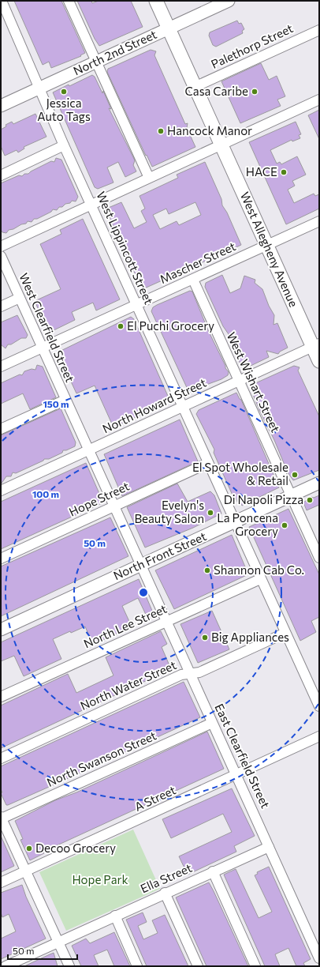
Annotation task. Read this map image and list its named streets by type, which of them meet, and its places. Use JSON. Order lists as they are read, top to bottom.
{
  "streets": {
    "main road": ["West Allegheny Avenue"],
    "street": [
      "Palethorp Street",
      "North 2nd Street",
      "West Lippincott Street",
      "Mascher Street",
      "West Clearfield Street",
      "West Wishart Street",
      "North Howard Street",
      "Hope Street",
      "North Front Street",
      "North Lee Street",
      "North Water Street",
      "East Clearfield Street",
      "North Swanson Street",
      "A Street",
      "Ella Street"
    ]
  },
  "crossings": [
    ["Palethorp Street", "West Allegheny Avenue"],
    ["North 2nd Street", "West Lippincott Street"],
    ["North 2nd Street", "West Allegheny Avenue"],
    ["West Lippincott Street", "Mascher Street"],
    ["West Lippincott Street", "North Howard Street"],
    ["West Lippincott Street", "Hope Street"],
    ["West Lippincott Street", "North Front Street"],
    ["West Lippincott Street", "North Lee Street"],
    ["West Lippincott Street", "North Water Street"],
    ["West Allegheny Avenue", "Mascher Street"],
    ["West Allegheny Avenue", "North Howard Street"],
    ["Mascher Street", "West Clearfield Street"],
    ["Mascher Street", "West Wishart Street"],
    ["West Clearfield Street", "North Howard Street"],
    ["West Clearfield Street", "Hope Street"],
    ["West Clearfield Street", "North Front Street"],
    ["West Clearfield Street", "East Clearfield Street"],
    ["West Wishart Street", "North Howard Street"],
    ["West Wishart Street", "North Front Street"],
    ["North Front Street", "East Clearfield Street"],
    ["North Lee Street", "East Clearfield Street"],
    ["North Water Street", "East Clearfield Street"],
    ["East Clearfield Street", "North Swanson Street"],
    ["East Clearfield Street", "A Street"],
    ["East Clearfield Street", "Ella Street"]
  ],
  "parks": ["Hope Park"],
  "places": [
    "Jessica Auto Tags",
    "Casa Caribe",
    "Hancock Manor",
    "HACE",
    "El Puchi Grocery",
    "El Spot Wholesale & Retail",
    "Di Napoli Pizza",
    "Evelyn's Beauty Salon",
    "La Poncena Grocery",
    "Shannon Cab Co.",
    "Big Appliances",
    "Decoo Grocery"
  ],
  "scale_bar": "50 m",
  "rings": ["150 m", "100 m", "50 m"]
}
